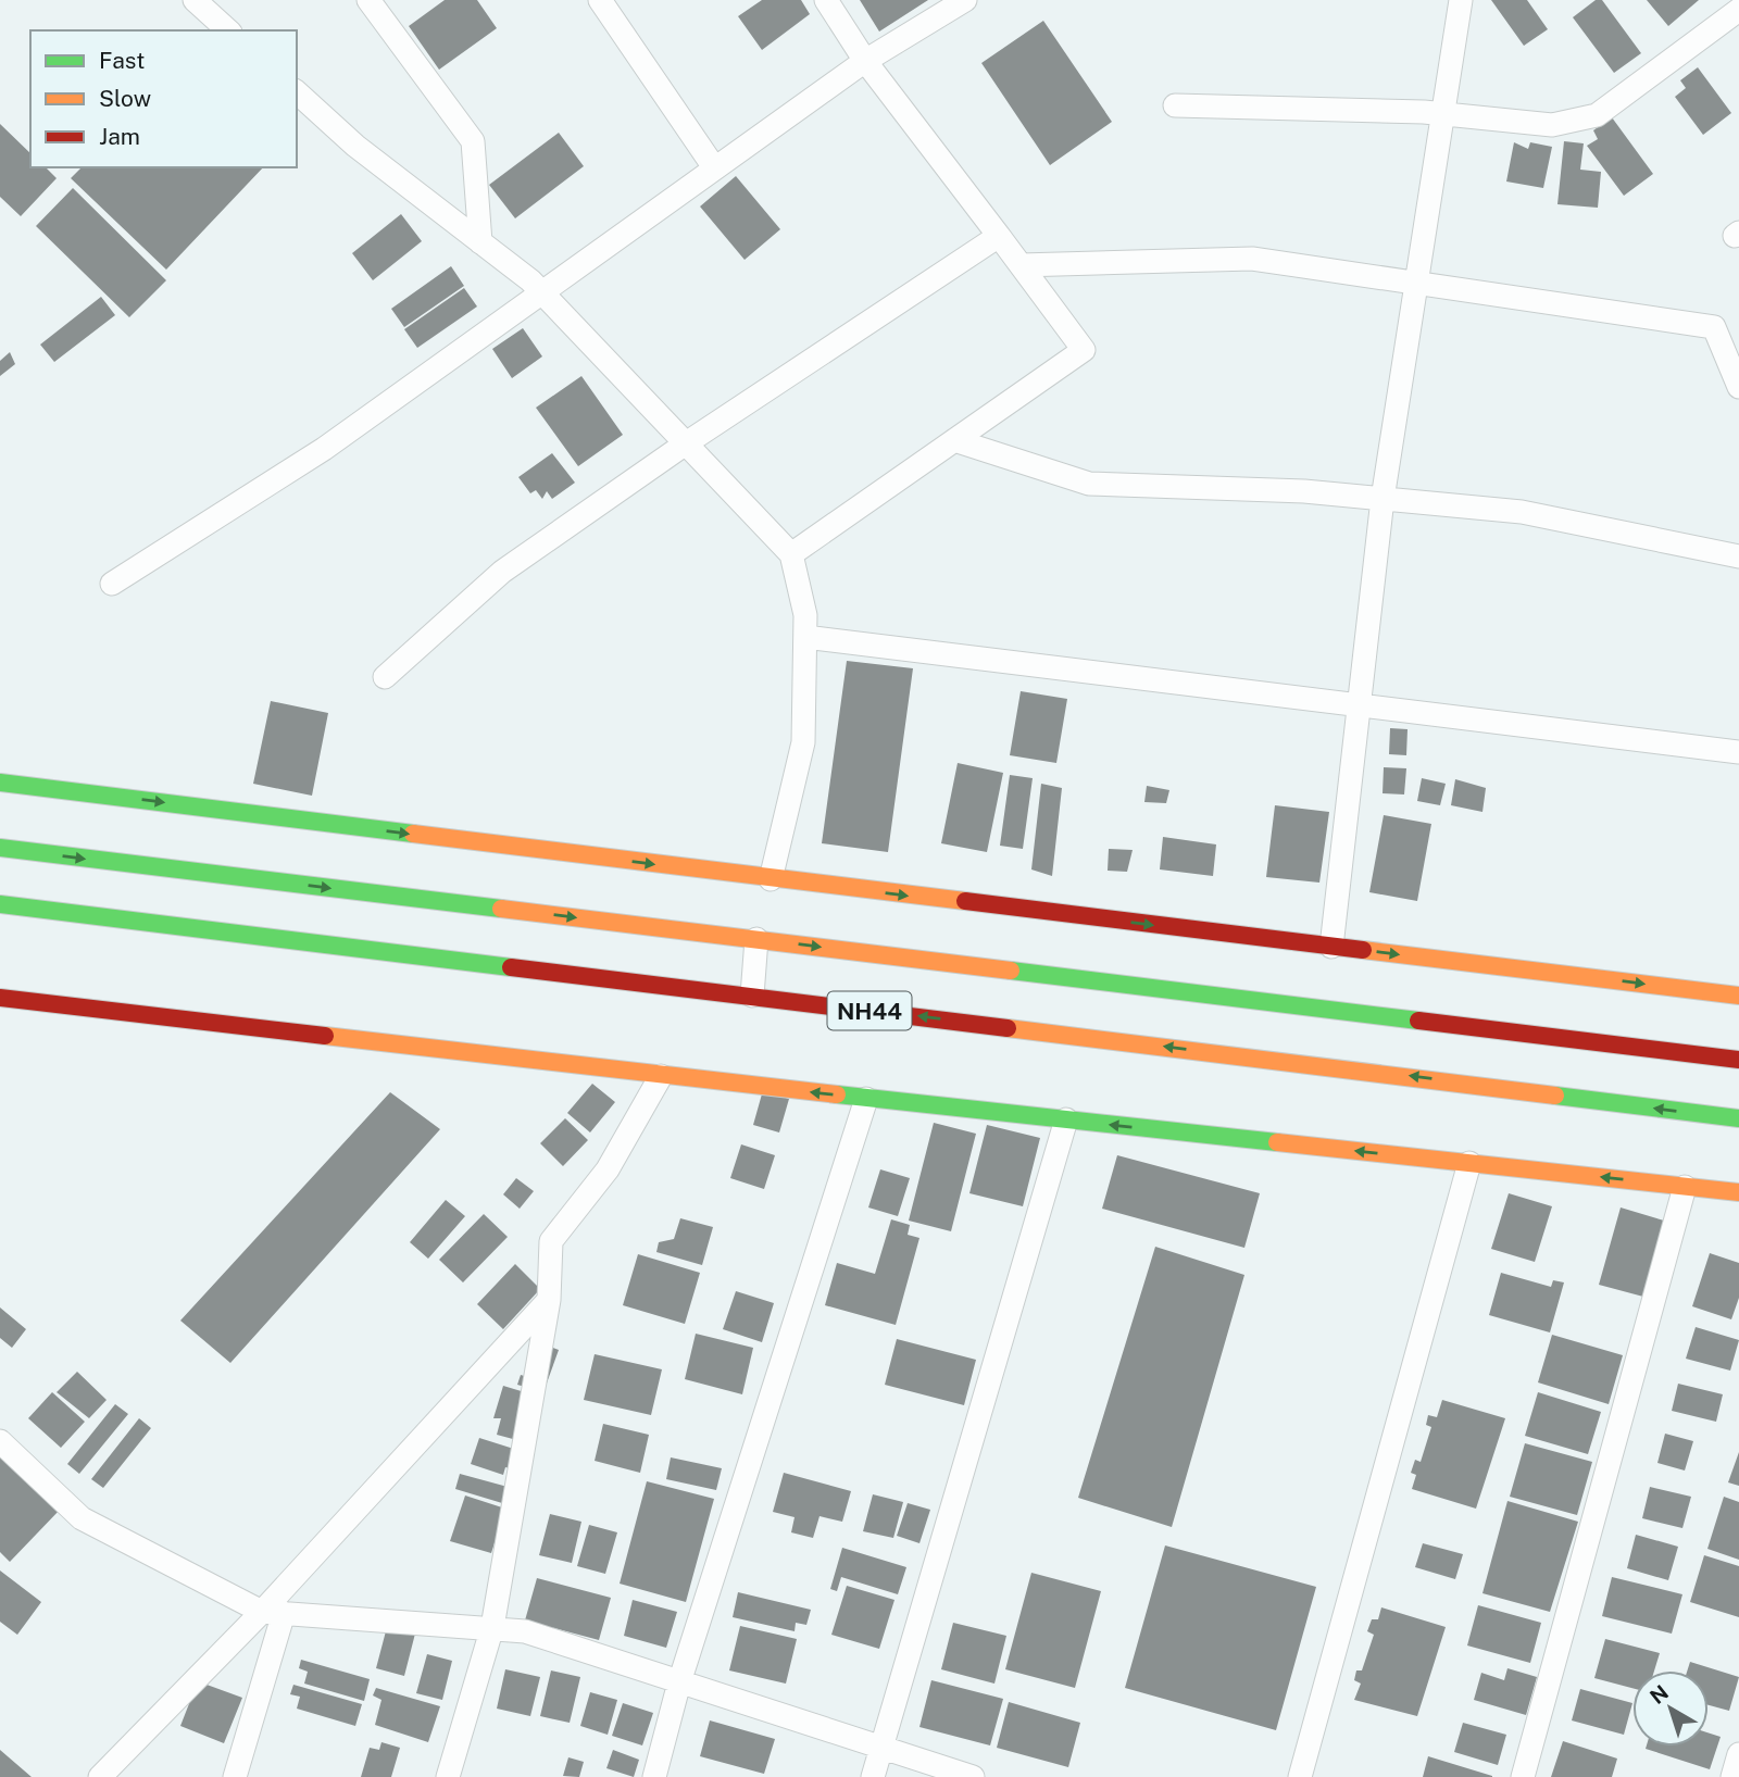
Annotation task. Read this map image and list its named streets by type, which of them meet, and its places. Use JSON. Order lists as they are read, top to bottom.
{
  "streets": {
    "main road": ["NH44"]
  },
  "legend": ["Fast", "Slow", "Jam"],
  "north": "top left"
}
